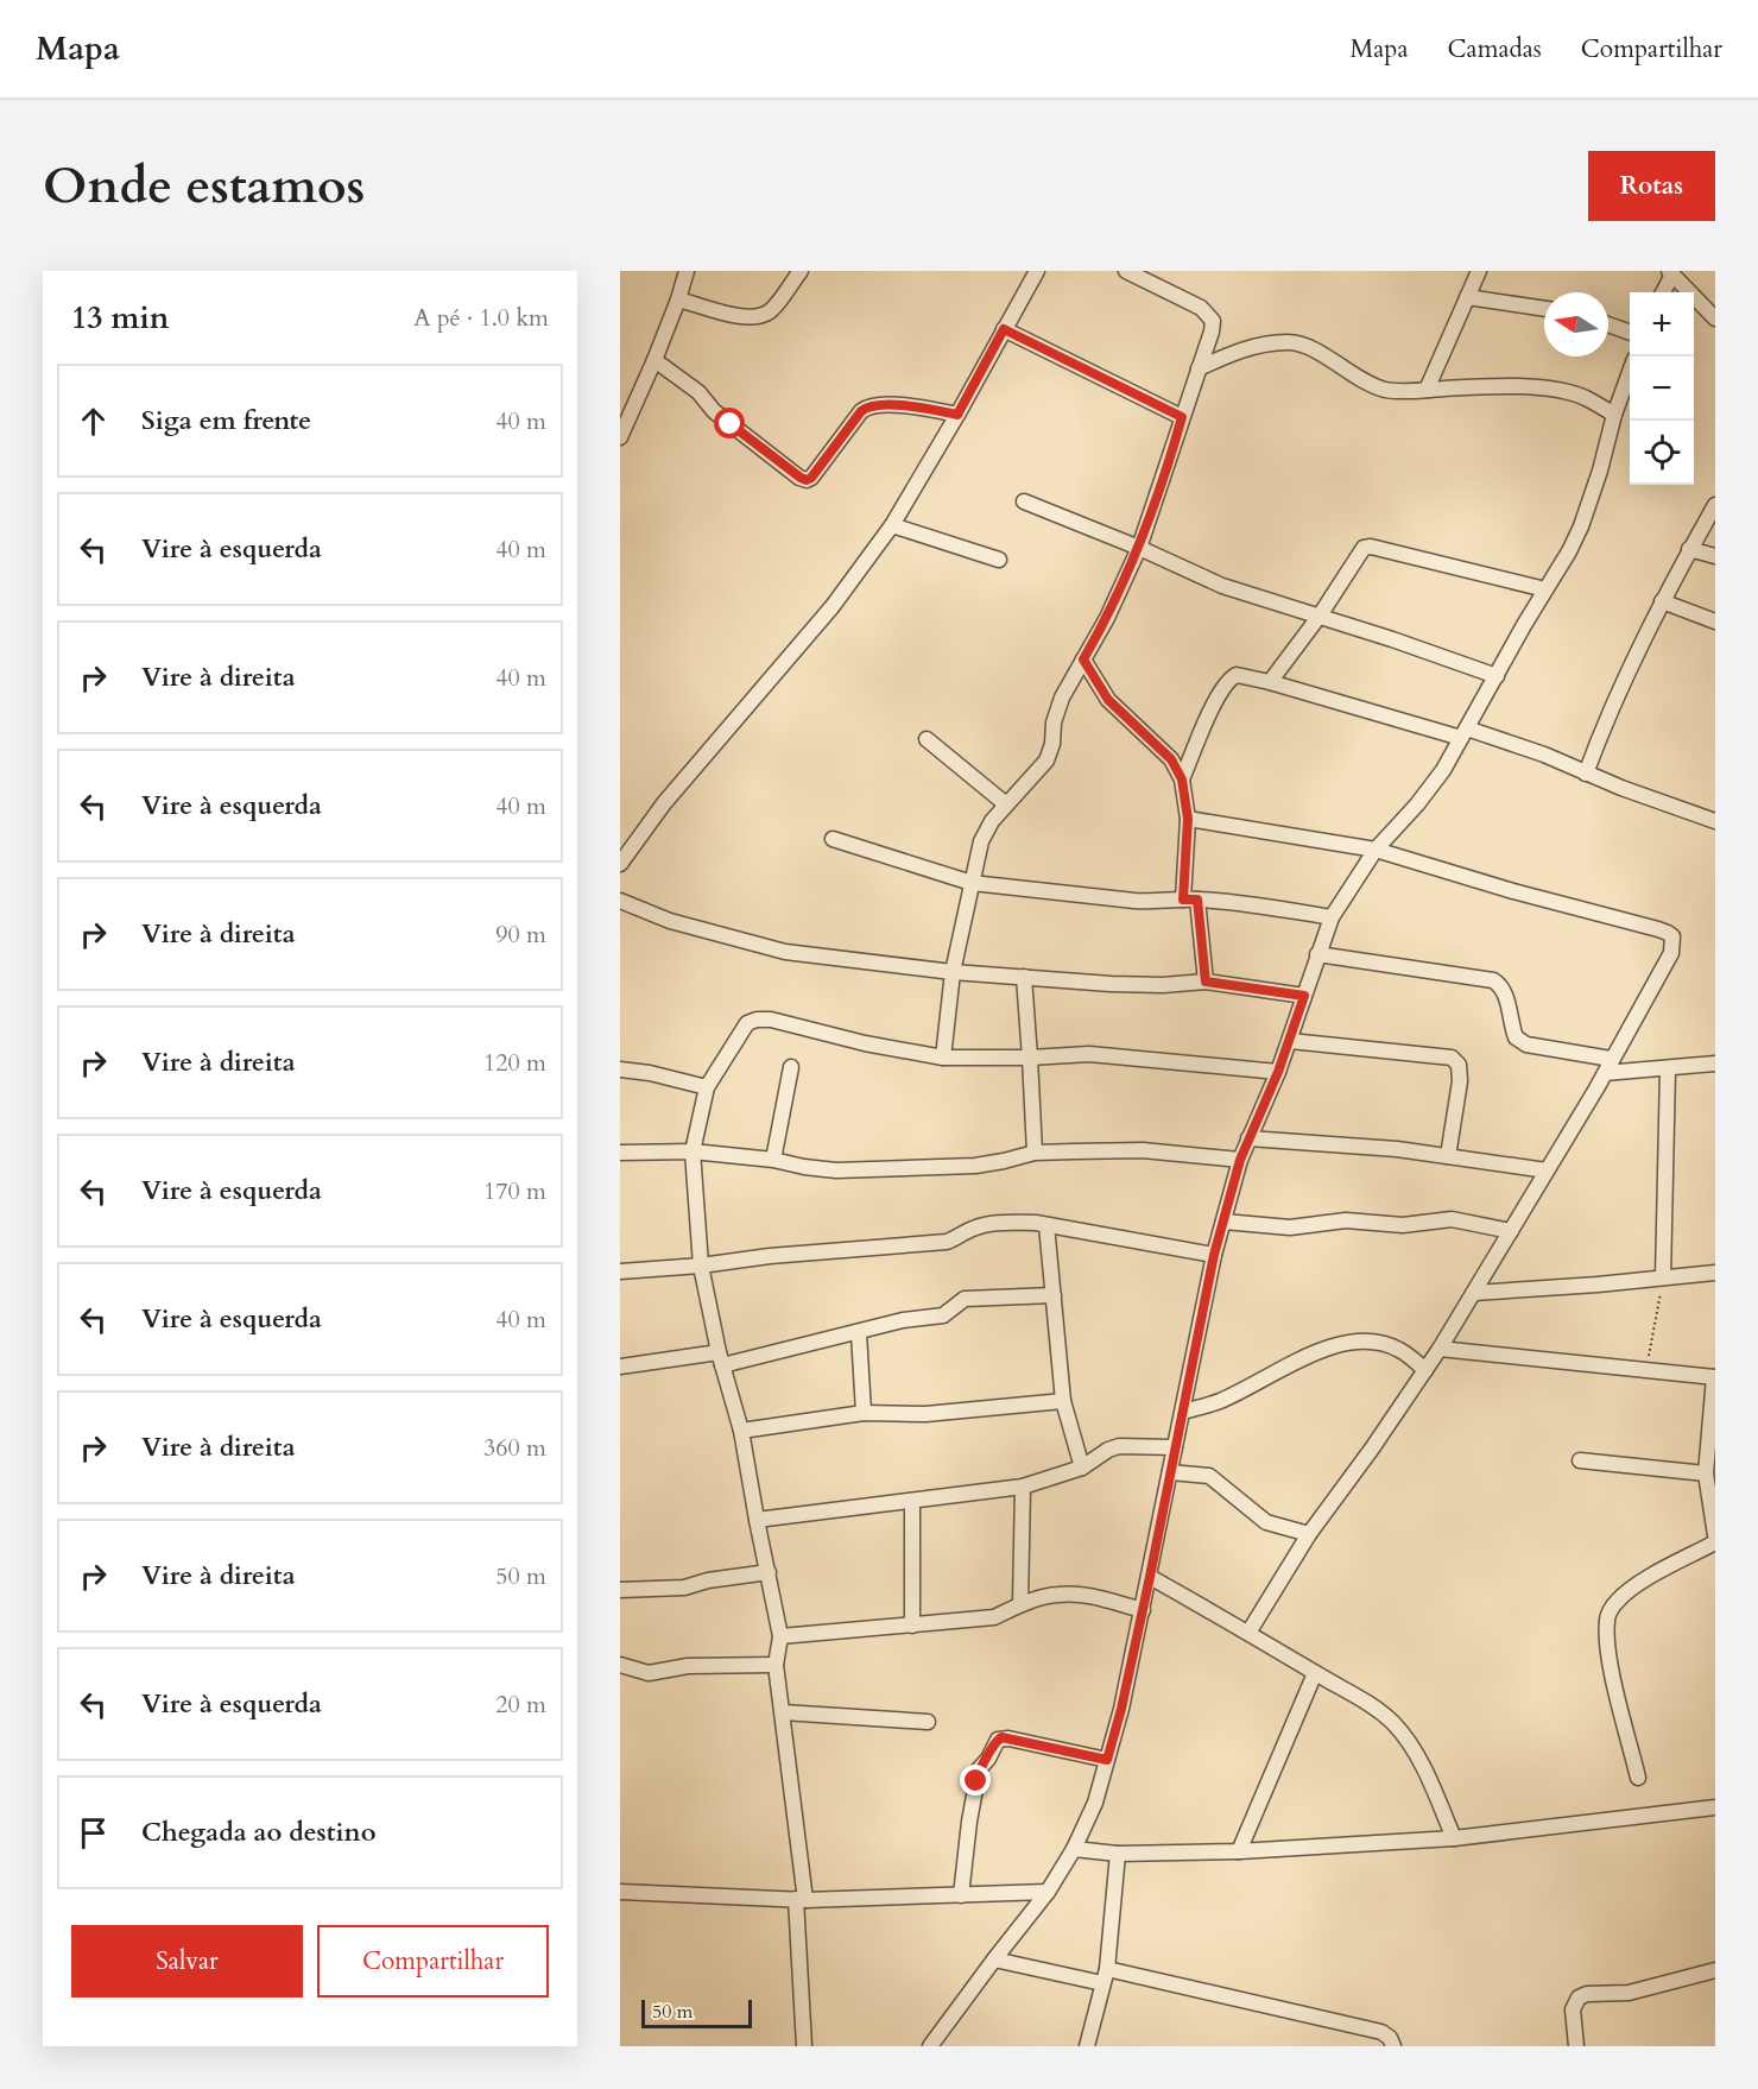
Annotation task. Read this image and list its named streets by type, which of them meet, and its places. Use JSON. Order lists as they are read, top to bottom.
{
  "scale_bar": "50 m",
  "north": "left",
  "page": {
    "header": "Mapa",
    "nav": ["Mapa", "Camadas", "Compartilhar"],
    "buttons": [
      "Rotas",
      ["Salvar", "Compartilhar"]
    ],
    "title": "Onde estamos",
    "heading": ["13 min", "A pé · 1.0 km"],
    "map_buttons": ["+", "−"],
    "list": [
      ["Siga em frente", "40 m"],
      ["Vire à esquerda", "40 m"],
      ["Vire à direita", "40 m"],
      ["Vire à esquerda", "40 m"],
      ["Vire à direita", "90 m"],
      ["Vire à direita", "120 m"],
      ["Vire à esquerda", "170 m"],
      ["Vire à esquerda", "40 m"],
      ["Vire à direita", "360 m"],
      ["Vire à direita", "50 m"],
      ["Vire à esquerda", "20 m"],
      "Chegada ao destino"
    ],
    "scale": "50 m"
  }
}
